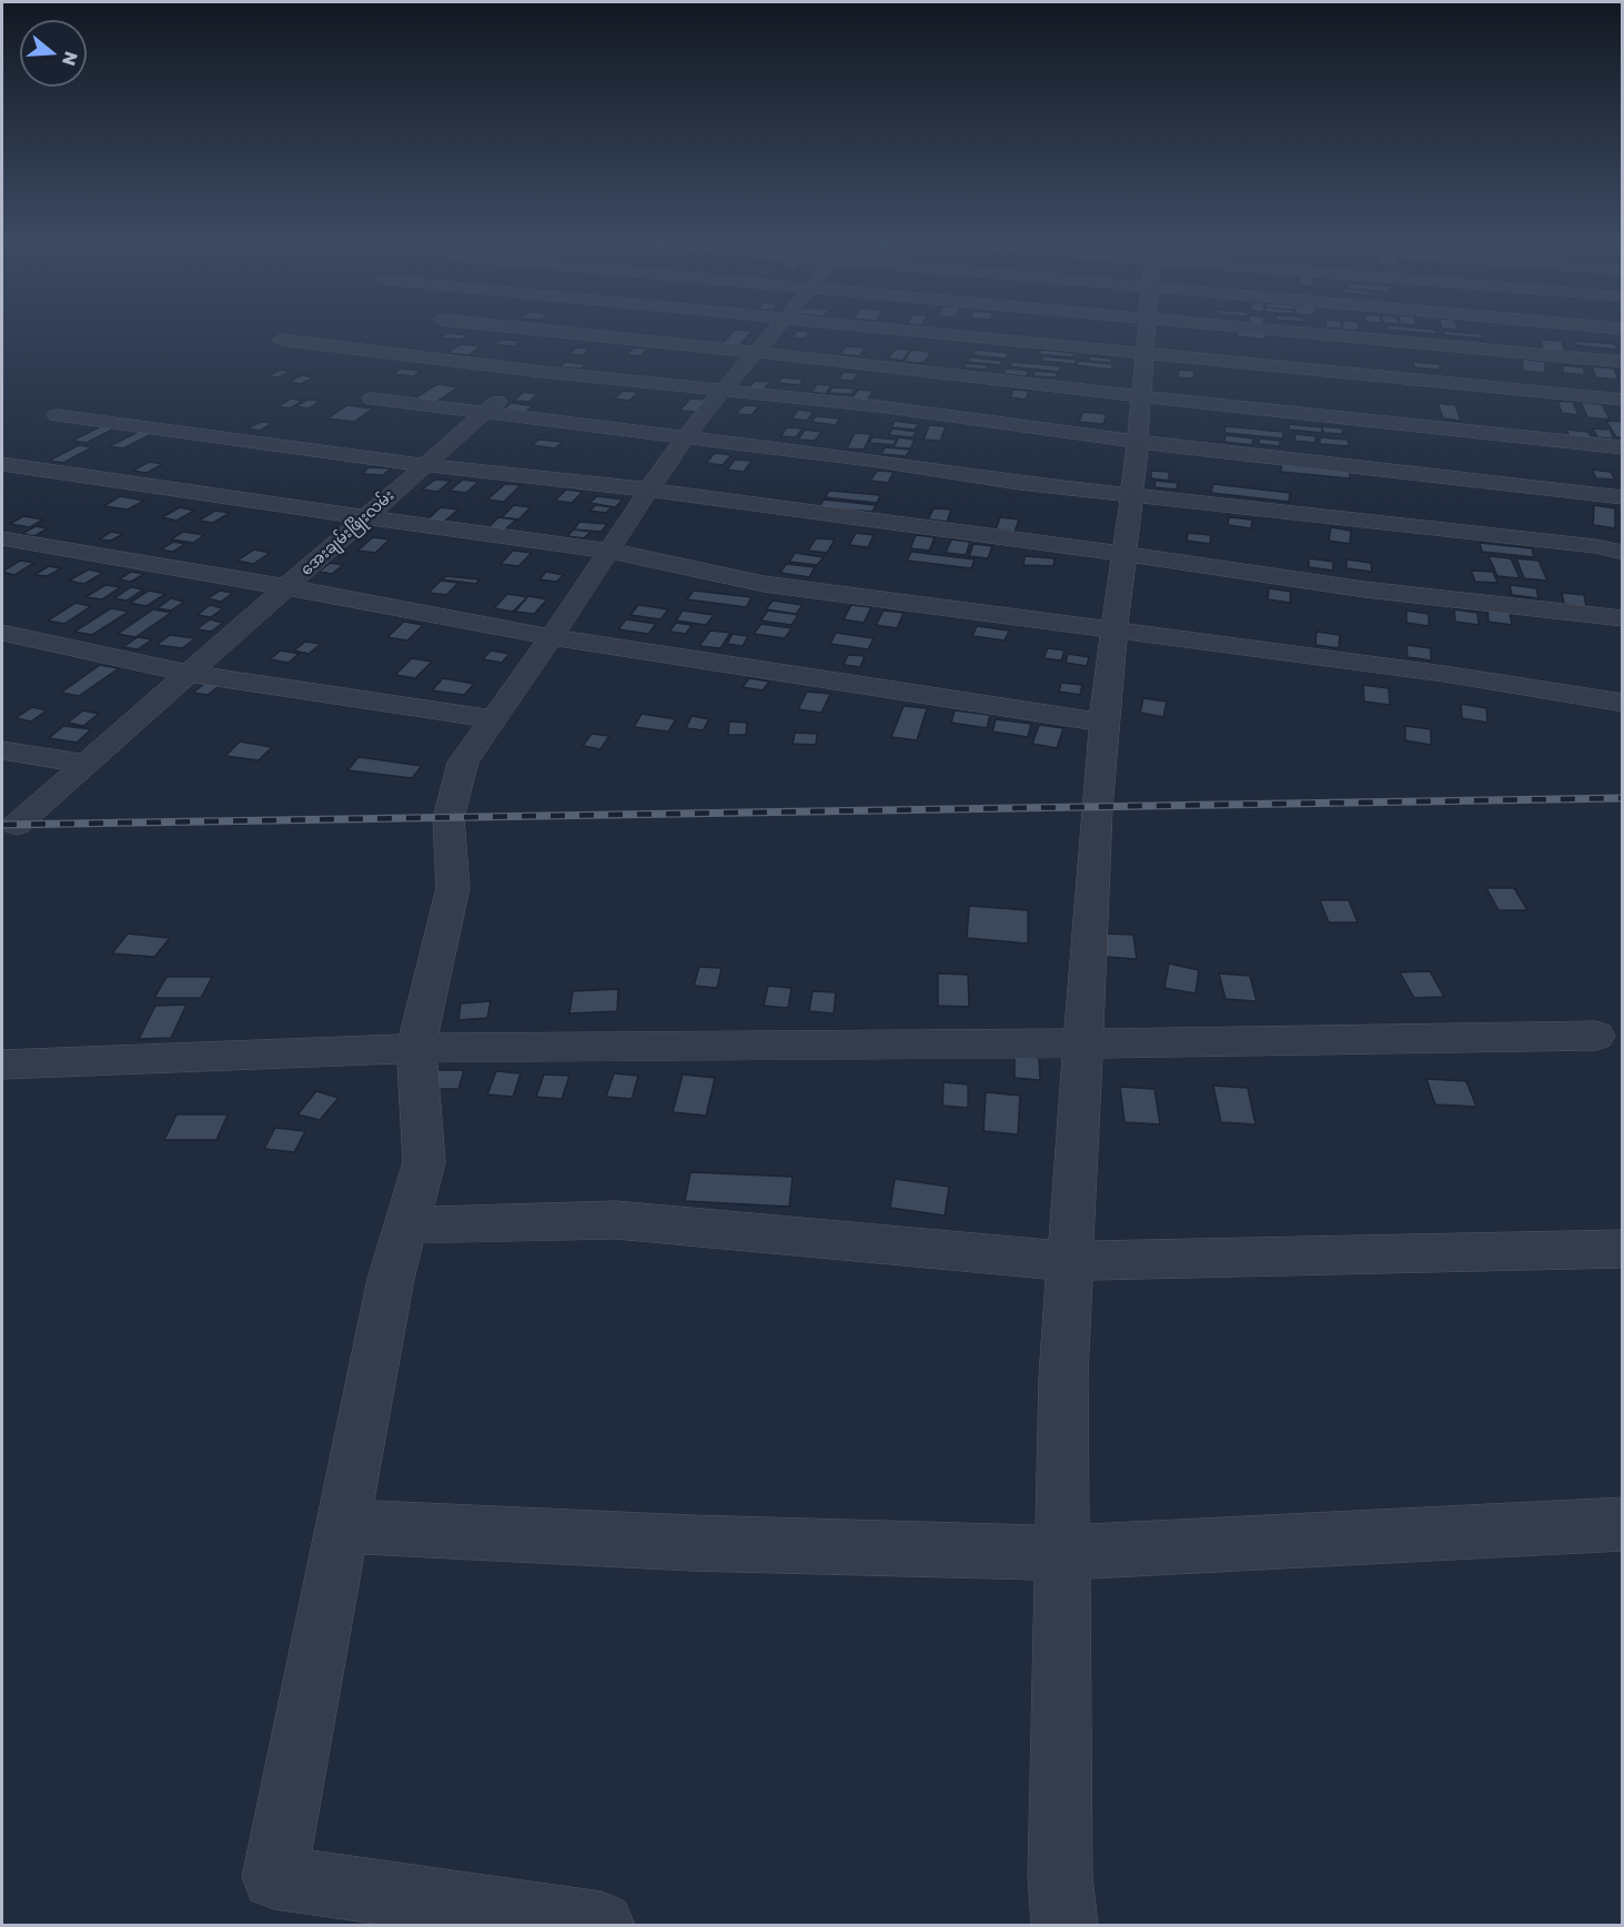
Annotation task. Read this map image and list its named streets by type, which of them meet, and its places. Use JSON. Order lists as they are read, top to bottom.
{
  "streets": {
    "street": ["အေးချမ်းဖြိုးလမ်း"]
  },
  "north": "right"
}
